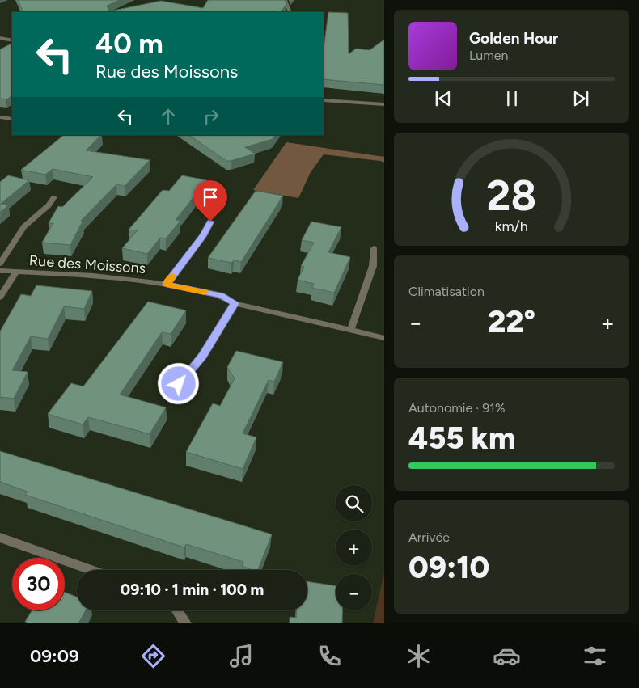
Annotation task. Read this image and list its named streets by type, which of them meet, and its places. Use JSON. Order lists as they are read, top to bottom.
{
  "streets": {
    "street": ["Rue des Moissons"]
  },
  "page": {
    "turn": ["40 m", "Rue des Moissons"],
    "song": ["Golden Hour", "Lumen"],
    "tile": [
      "Climatisation",
      ["Autonomie · 91%", "455 km"],
      ["Arrivée", "09:10"]
    ],
    "heat": ["−", "22°", "+"],
    "map_buttons": ["+", "−"],
    "limit": "30",
    "trip": "09:10 · 1 min · 100 m",
    "tabs": "09:09",
    "gauge": ["28", "km/h"]
  }
}
